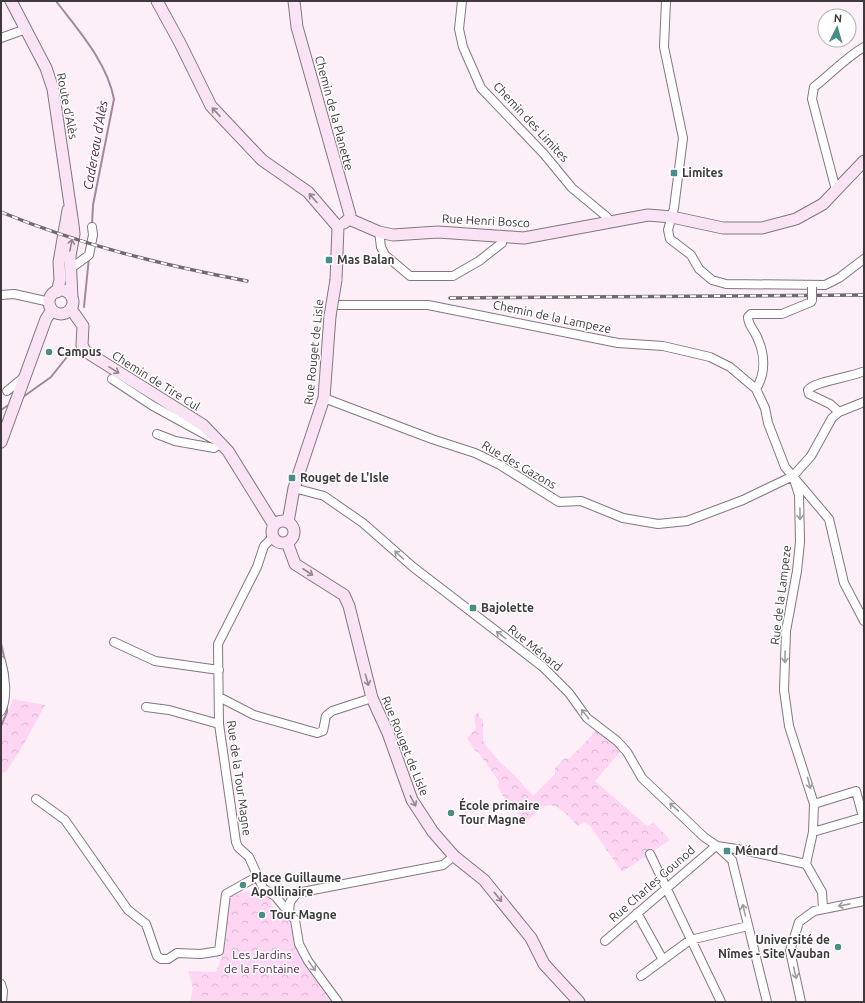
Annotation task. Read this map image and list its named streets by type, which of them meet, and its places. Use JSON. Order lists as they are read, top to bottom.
{
  "streets": {
    "street": [
      "Route d'Alès",
      "Chemin de la Planette",
      "Chemin des Limites",
      "Rue Henri Bosco",
      "Chemin de la Lampeze",
      "Rue Rouget de Lisle",
      "Chemin de Tire Cul",
      "Rue des Gazons",
      "Rue de la Lampeze",
      "Rue Ménard",
      "Rue de la Tour Magne",
      "Rue Charles Gounod"
    ]
  },
  "crossings": [
    ["Route d'Alès", "Chemin de Tire Cul"],
    ["Chemin de la Planette", "Rue Henri Bosco"],
    ["Chemin des Limites", "Rue Henri Bosco"],
    ["Chemin de la Lampeze", "Rue Rouget de Lisle"],
    ["Rue Rouget de Lisle", "Chemin de Tire Cul"],
    ["Rue Rouget de Lisle", "Rue des Gazons"],
    ["Rue Rouget de Lisle", "Rue Ménard"],
    ["Rue Rouget de Lisle", "Rue de la Tour Magne"],
    ["Chemin de Tire Cul", "Rue de la Tour Magne"],
    ["Rue des Gazons", "Rue de la Lampeze"],
    ["Rue Ménard", "Rue Charles Gounod"]
  ],
  "one_way": ["Rue Rouget de Lisle", "Rue Ménard"],
  "water": ["Cadereau d'Alès"],
  "parks": ["Les Jardins de la Fontaine"],
  "places": {
    "transit": [
      "Limites",
      "Mas Balan",
      "Rouget de L'Isle",
      "Bajolette",
      "Ménard"
    ],
    "other": [
      "Campus",
      "École primaire Tour Magne",
      "Place Guillaume Apollinaire",
      "Tour Magne",
      "Université de Nîmes - Site Vauban"
    ]
  },
  "north": "top"
}
